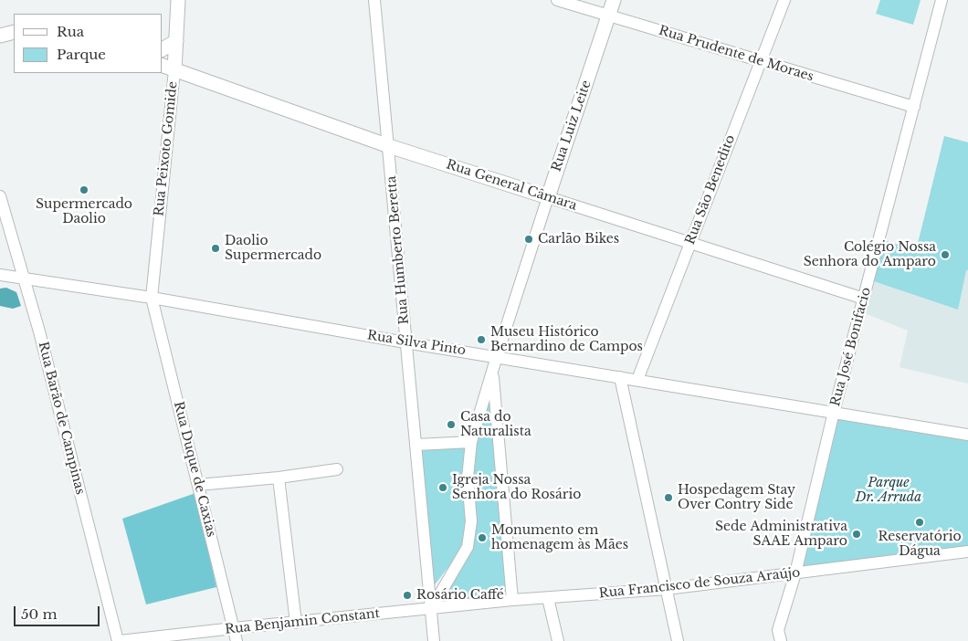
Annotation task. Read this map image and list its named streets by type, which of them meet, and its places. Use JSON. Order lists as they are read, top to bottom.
{
  "streets": {
    "street": [
      "Rua Prudente de Moraes",
      "Rua Luiz Leite",
      "Rua Peixoto Gomide",
      "Rua General Câmara",
      "Rua São Benedito",
      "Rua Humberto Beretta",
      "Rua Silva Pinto",
      "Rua José Bonifacio",
      "Rua Barão de Campinas",
      "Rua Duque de Caxias",
      "Rua Francisco de Souza Araújo",
      "Rua Benjamin Constant"
    ]
  },
  "crossings": [
    ["Rua Prudente de Moraes", "Rua Luiz Leite"],
    ["Rua Prudente de Moraes", "Rua São Benedito"],
    ["Rua Prudente de Moraes", "Rua José Bonifacio"],
    ["Rua Luiz Leite", "Rua General Câmara"],
    ["Rua Luiz Leite", "Rua Humberto Beretta"],
    ["Rua Luiz Leite", "Rua Silva Pinto"],
    ["Rua Luiz Leite", "Rua Francisco de Souza Araújo"],
    ["Rua Luiz Leite", "Rua Benjamin Constant"],
    ["Rua Peixoto Gomide", "Rua General Câmara"],
    ["Rua Peixoto Gomide", "Rua Silva Pinto"],
    ["Rua Peixoto Gomide", "Rua Duque de Caxias"],
    ["Rua General Câmara", "Rua São Benedito"],
    ["Rua General Câmara", "Rua Humberto Beretta"],
    ["Rua General Câmara", "Rua José Bonifacio"],
    ["Rua São Benedito", "Rua Silva Pinto"],
    ["Rua Humberto Beretta", "Rua Silva Pinto"],
    ["Rua Humberto Beretta", "Rua Francisco de Souza Araújo"],
    ["Rua Humberto Beretta", "Rua Benjamin Constant"],
    ["Rua Silva Pinto", "Rua José Bonifacio"],
    ["Rua Silva Pinto", "Rua Barão de Campinas"],
    ["Rua Silva Pinto", "Rua Duque de Caxias"],
    ["Rua José Bonifacio", "Rua Francisco de Souza Araújo"],
    ["Rua Barão de Campinas", "Rua Benjamin Constant"],
    ["Rua Duque de Caxias", "Rua Benjamin Constant"],
    ["Rua Francisco de Souza Araújo", "Rua Benjamin Constant"]
  ],
  "parks": ["Parque Dr. Arruda"],
  "places": [
    "Supermercado Daolio",
    "Carlão Bikes",
    "Daolio Supermercado",
    "Colégio Nossa Senhora do Amparo",
    "Museu Histórico Bernardino de Campos",
    "Casa do Naturalista",
    "Igreja Nossa Senhora do Rosário",
    "Hospedagem Stay Over Contry Side",
    "Reservatório Dágua",
    "Sede Administrativa SAAE Amparo",
    "Monumento em homenagem às Mães",
    "Rosário Caffé"
  ],
  "legend": ["Rua", "Parque"],
  "scale_bar": "50 m"
}
